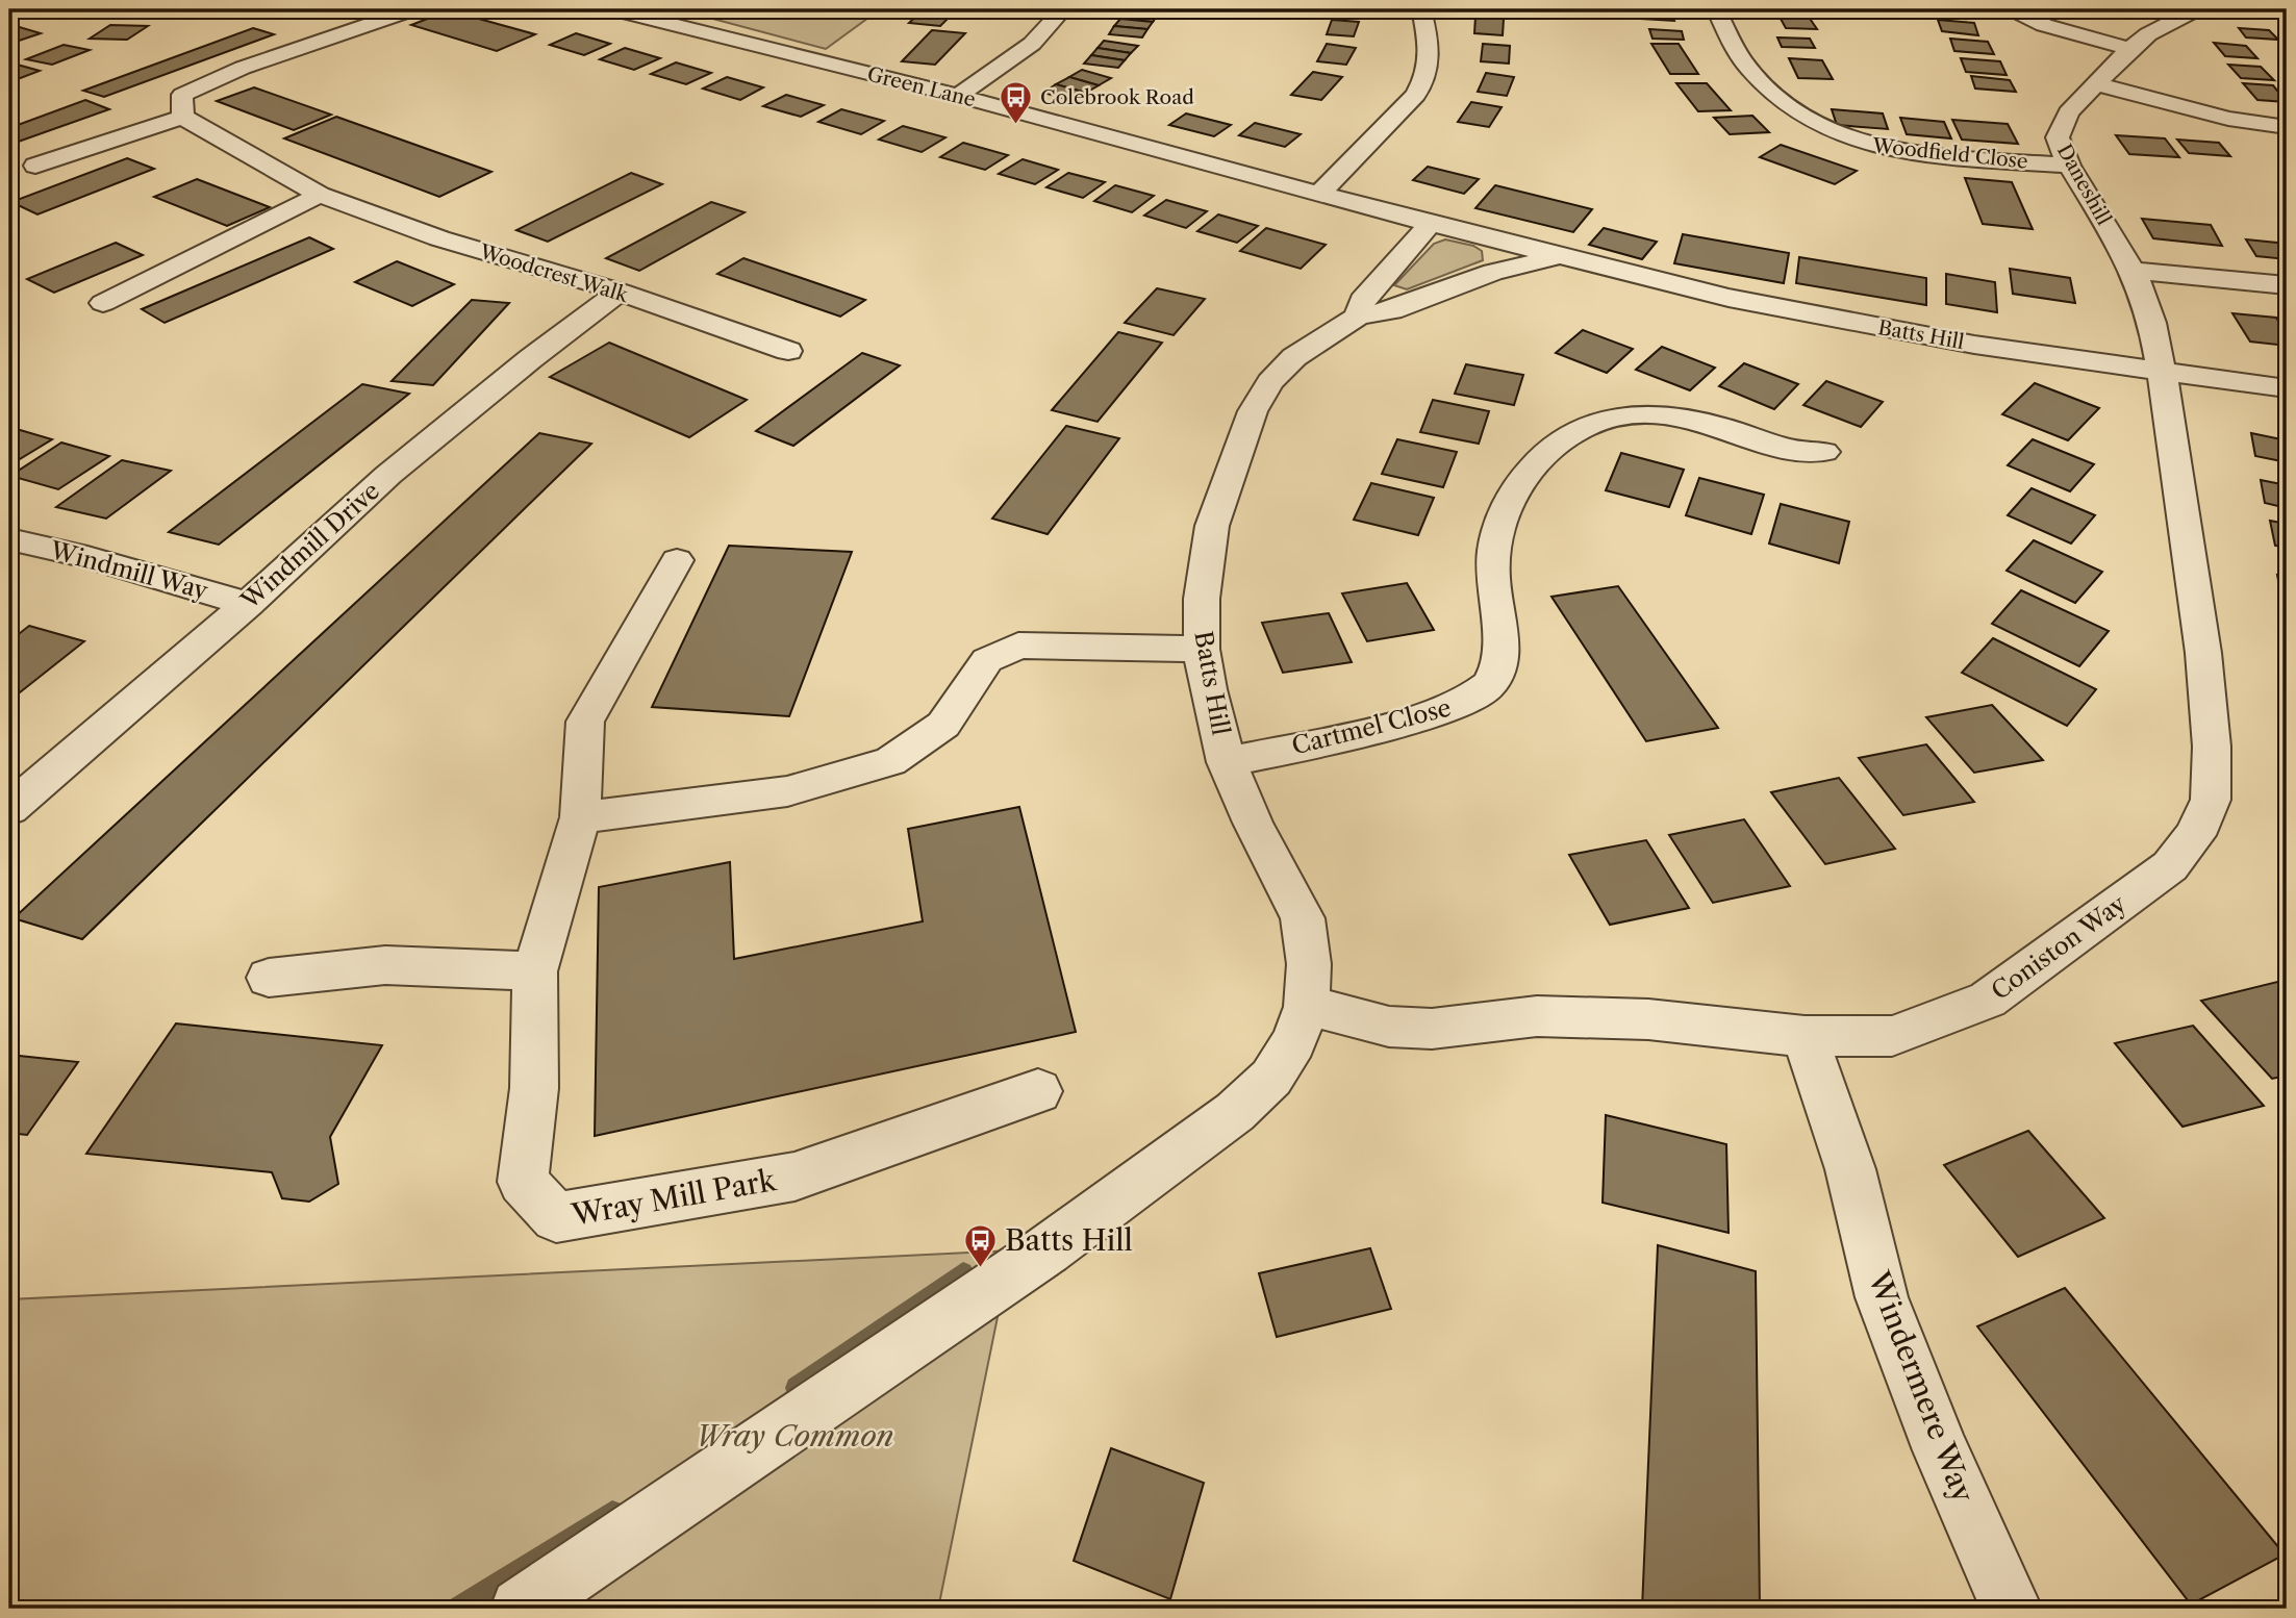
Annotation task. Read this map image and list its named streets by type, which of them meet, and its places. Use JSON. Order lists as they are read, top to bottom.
{
  "streets": {
    "street": [
      "Green Lane",
      "Woodfield Close",
      "Daneshill",
      "Woodcrest Walk",
      "Batts Hill",
      "Windmill Drive",
      "Windmill Way",
      "Cartmel Close",
      "Coniston Way",
      "Wray Mill Park",
      "Windermere Way"
    ]
  },
  "crossings": [
    ["Green Lane", "Batts Hill"],
    ["Woodfield Close", "Daneshill"],
    ["Daneshill", "Batts Hill"],
    ["Daneshill", "Coniston Way"],
    ["Woodcrest Walk", "Windmill Drive"],
    ["Batts Hill", "Cartmel Close"],
    ["Batts Hill", "Coniston Way"],
    ["Windmill Drive", "Windmill Way"],
    ["Coniston Way", "Windermere Way"]
  ],
  "parks": ["Wray Common"],
  "places": {
    "bus stop": ["Colebrook Road", "Batts Hill"]
  }
}
